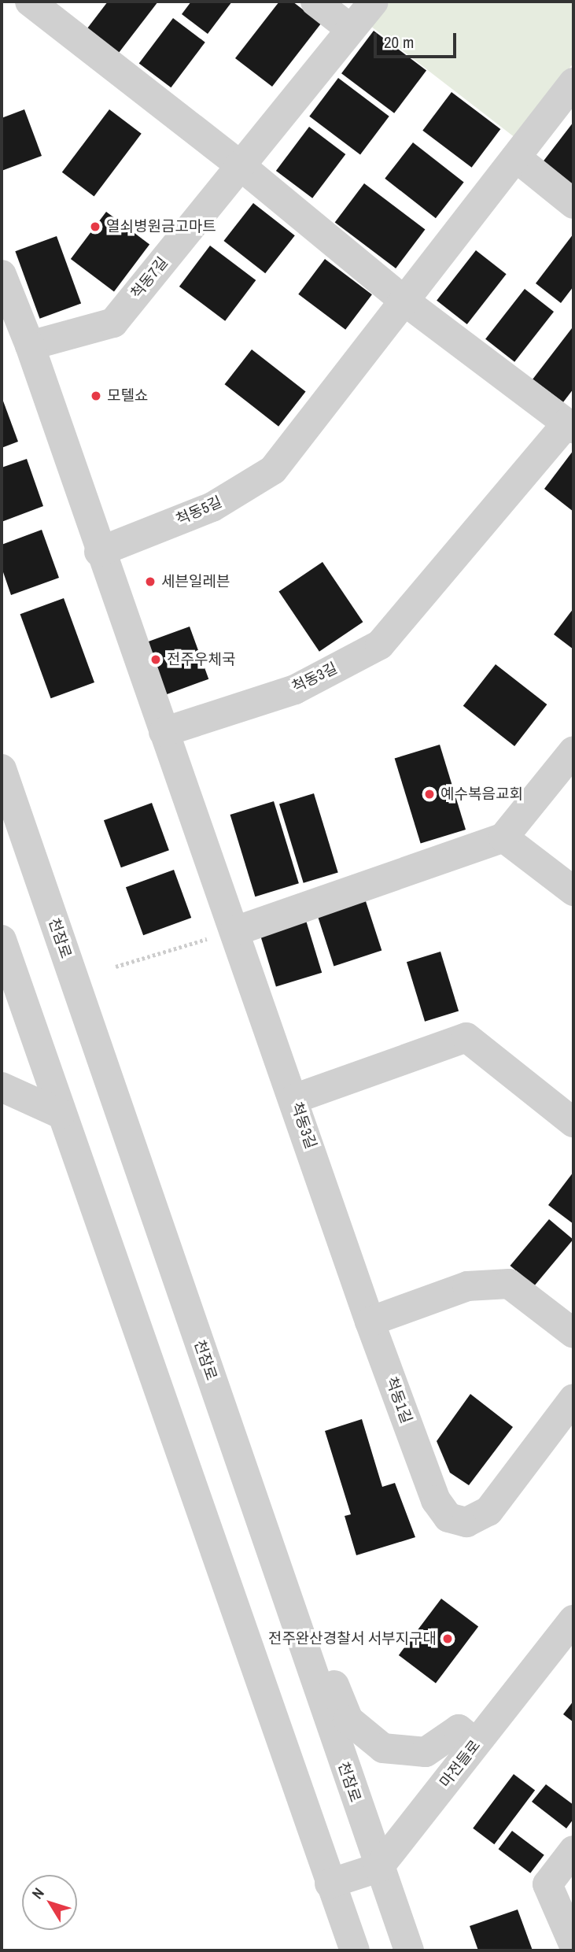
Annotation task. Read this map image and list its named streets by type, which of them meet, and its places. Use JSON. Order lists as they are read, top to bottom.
{
  "streets": {
    "street": [
      "척동7길",
      "척동5길",
      "척동3길",
      "천잠로",
      "척동1길",
      "마전들로"
    ]
  },
  "crossings": [
    ["척동3길", "척동1길"],
    ["천잠로", "마전들로"]
  ],
  "places": [
    "열쇠병원금고마트",
    "모텔쇼",
    "세븐일레븐",
    "전주우체국",
    "예수복음교회",
    "전주완산경찰서 서부지구대"
  ],
  "scale_bar": "20 m",
  "north": "top left"
}
